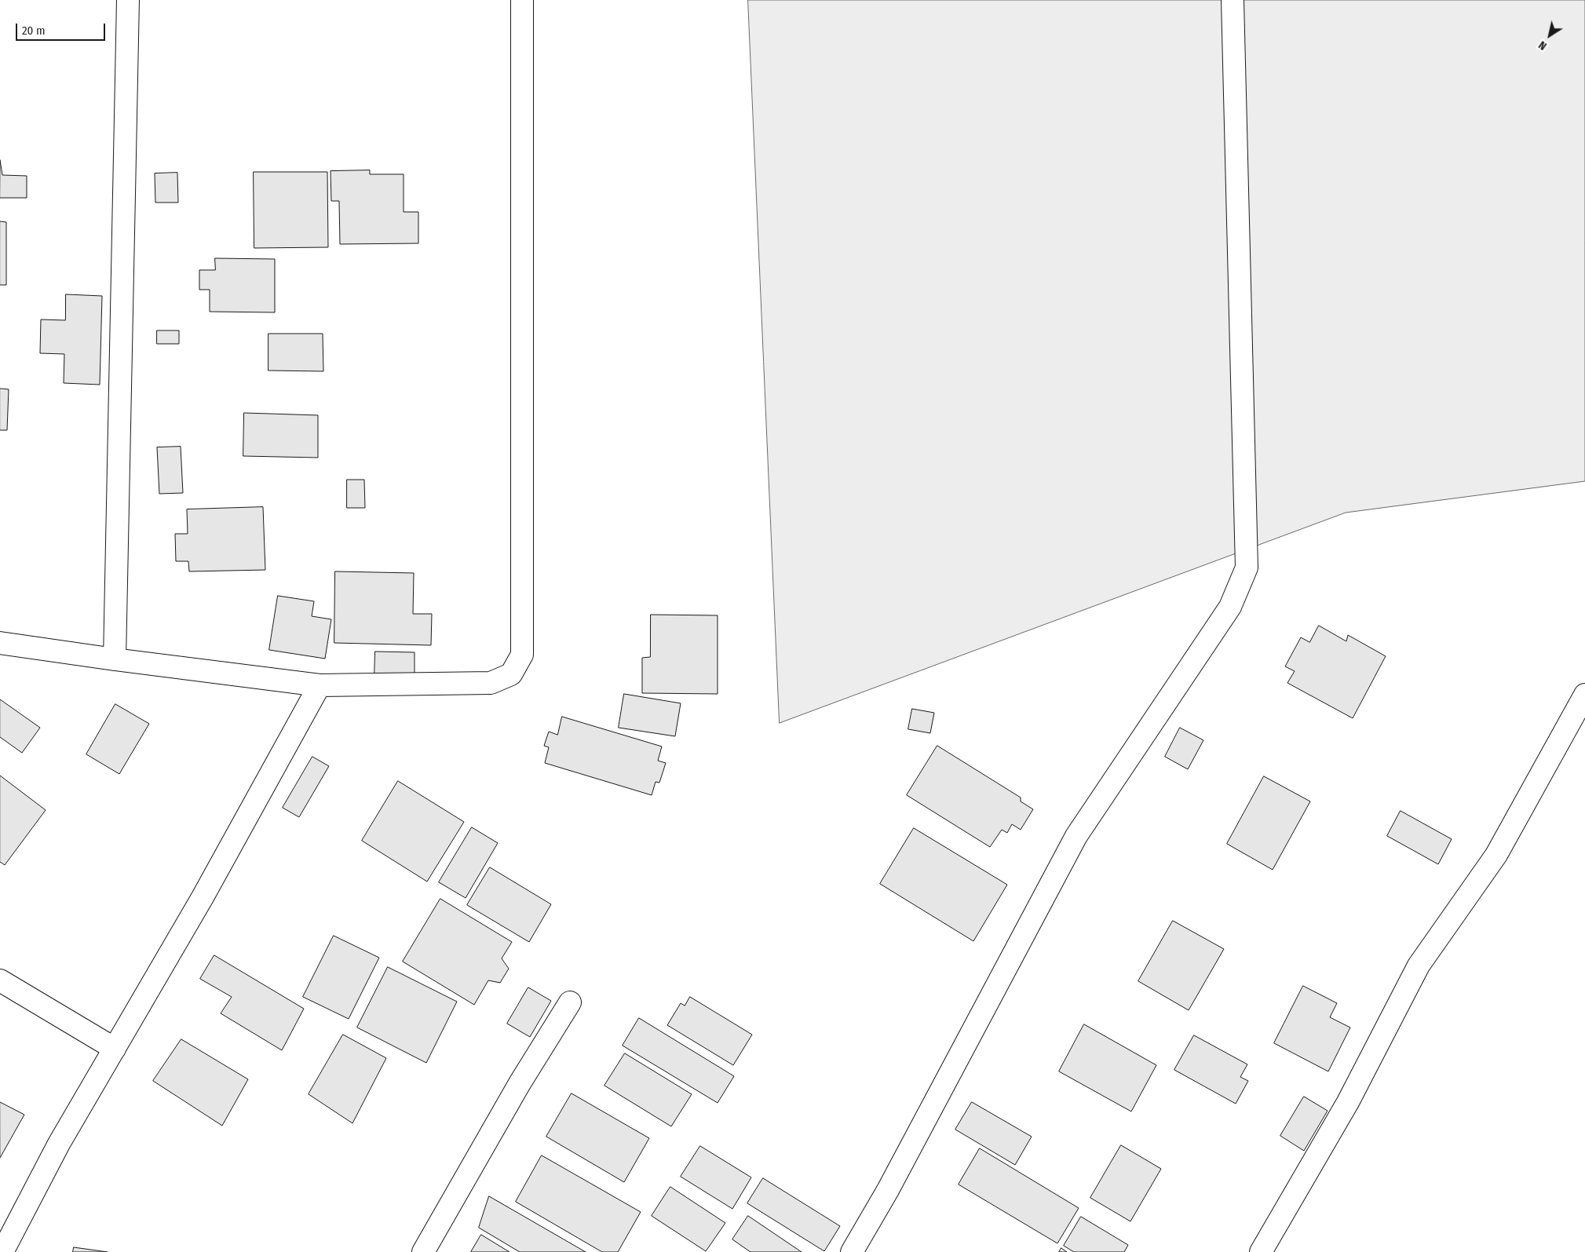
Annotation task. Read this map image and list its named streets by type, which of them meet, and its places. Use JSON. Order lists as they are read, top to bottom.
{
  "scale_bar": "20 m",
  "north": "bottom left"
}
